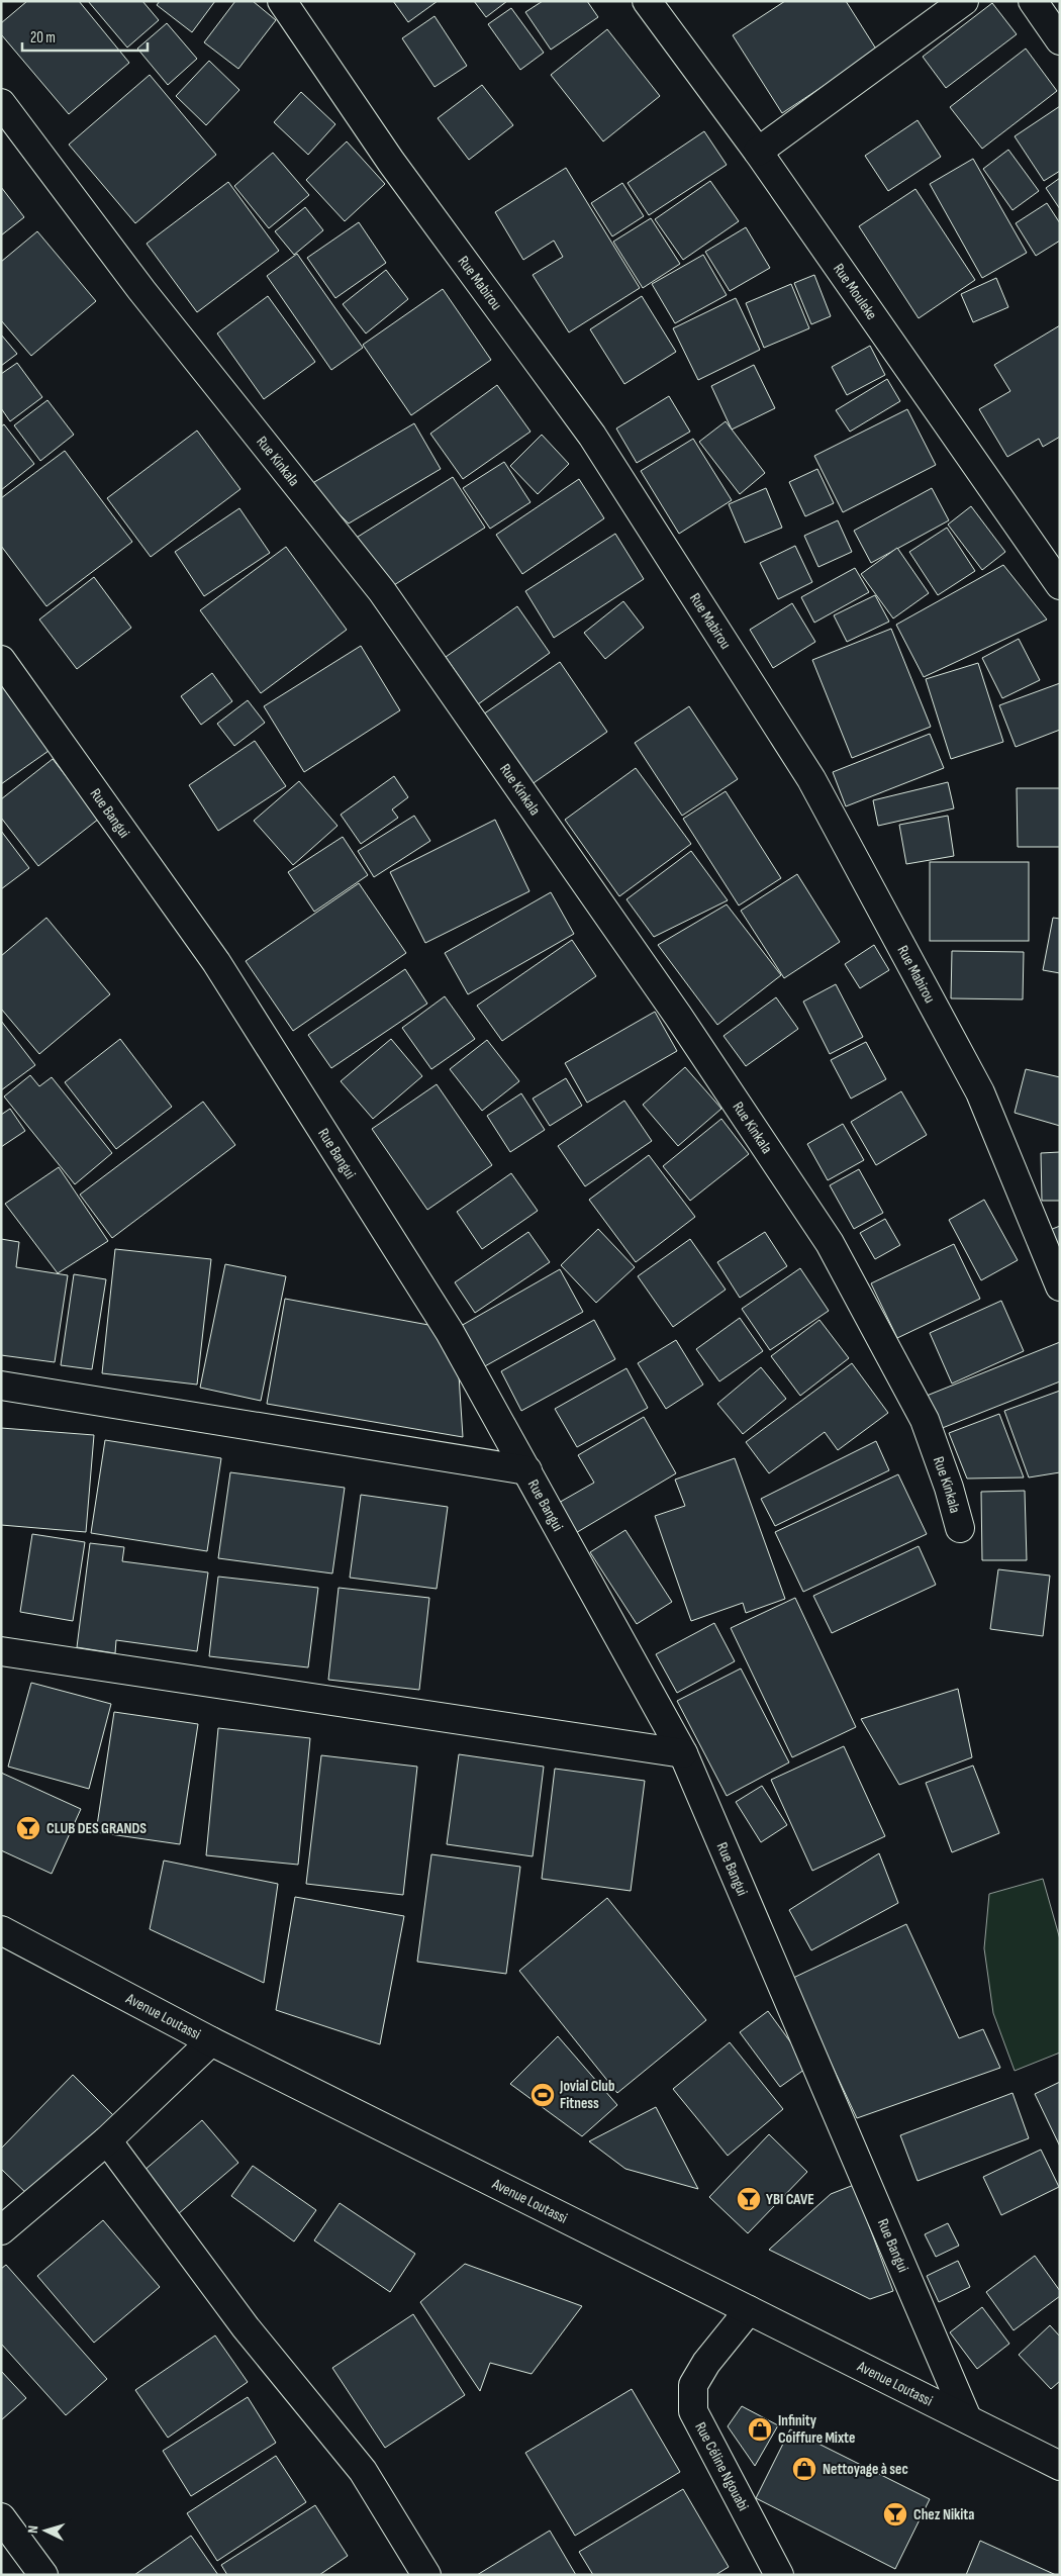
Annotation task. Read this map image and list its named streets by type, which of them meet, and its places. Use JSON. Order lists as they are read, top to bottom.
{
  "streets": {
    "street": [
      "Rue Mabirou",
      "Rue Mouleke",
      "Rue Kinkala",
      "Rue Bangui",
      "Avenue Loutassi",
      "Rue Céline Ngouabi"
    ]
  },
  "crossings": [
    ["Rue Bangui", "Avenue Loutassi"],
    ["Avenue Loutassi", "Rue Céline Ngouabi"]
  ],
  "places": {
    "bar": ["CLUB DES GRANDS", "YBI CAVE", "Chez Nikita"],
    "sports": ["Jovial Club Fitness"],
    "shop": ["Infinity Coiffure Mixte", "Nettoyage à sec"]
  },
  "scale_bar": "20 m",
  "north": "left"
}
